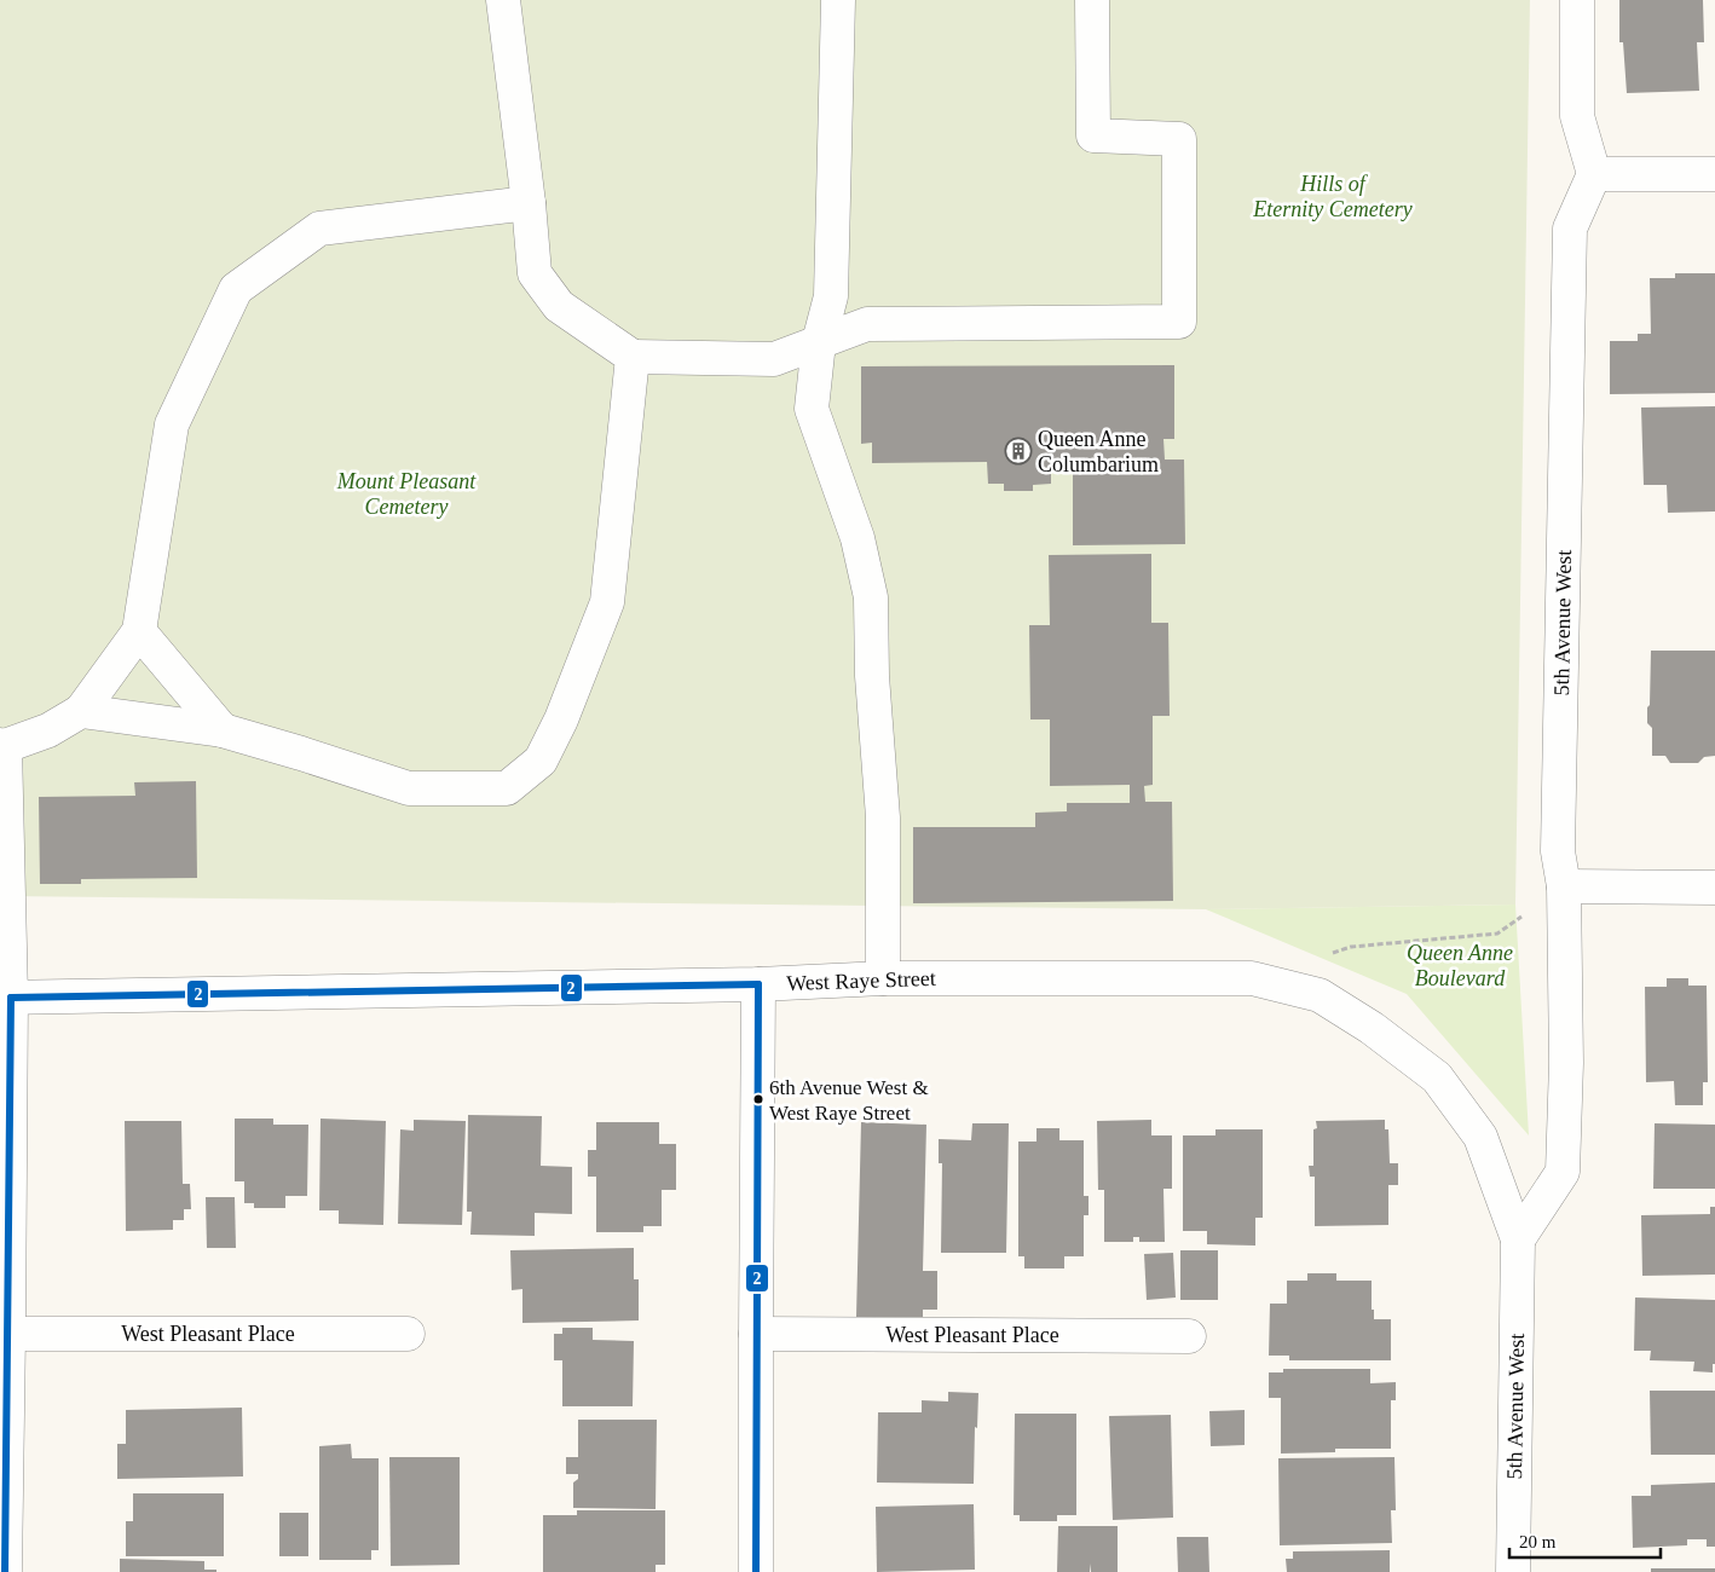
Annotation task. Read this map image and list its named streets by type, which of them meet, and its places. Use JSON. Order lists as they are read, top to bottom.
{
  "streets": {
    "street": ["5th Avenue West", "West Raye Street", "West Pleasant Place"]
  },
  "crossings": [
    ["5th Avenue West", "West Raye Street"]
  ],
  "parks": ["Hills of Eternity Cemetery", "Mount Pleasant Cemetery", "Queen Anne Boulevard"],
  "places": {
    "building": ["Queen Anne Columbarium"],
    "other": ["6th Avenue West & West Raye Street"]
  },
  "lines": ["transit line 2"],
  "scale_bar": "20 m"
}
